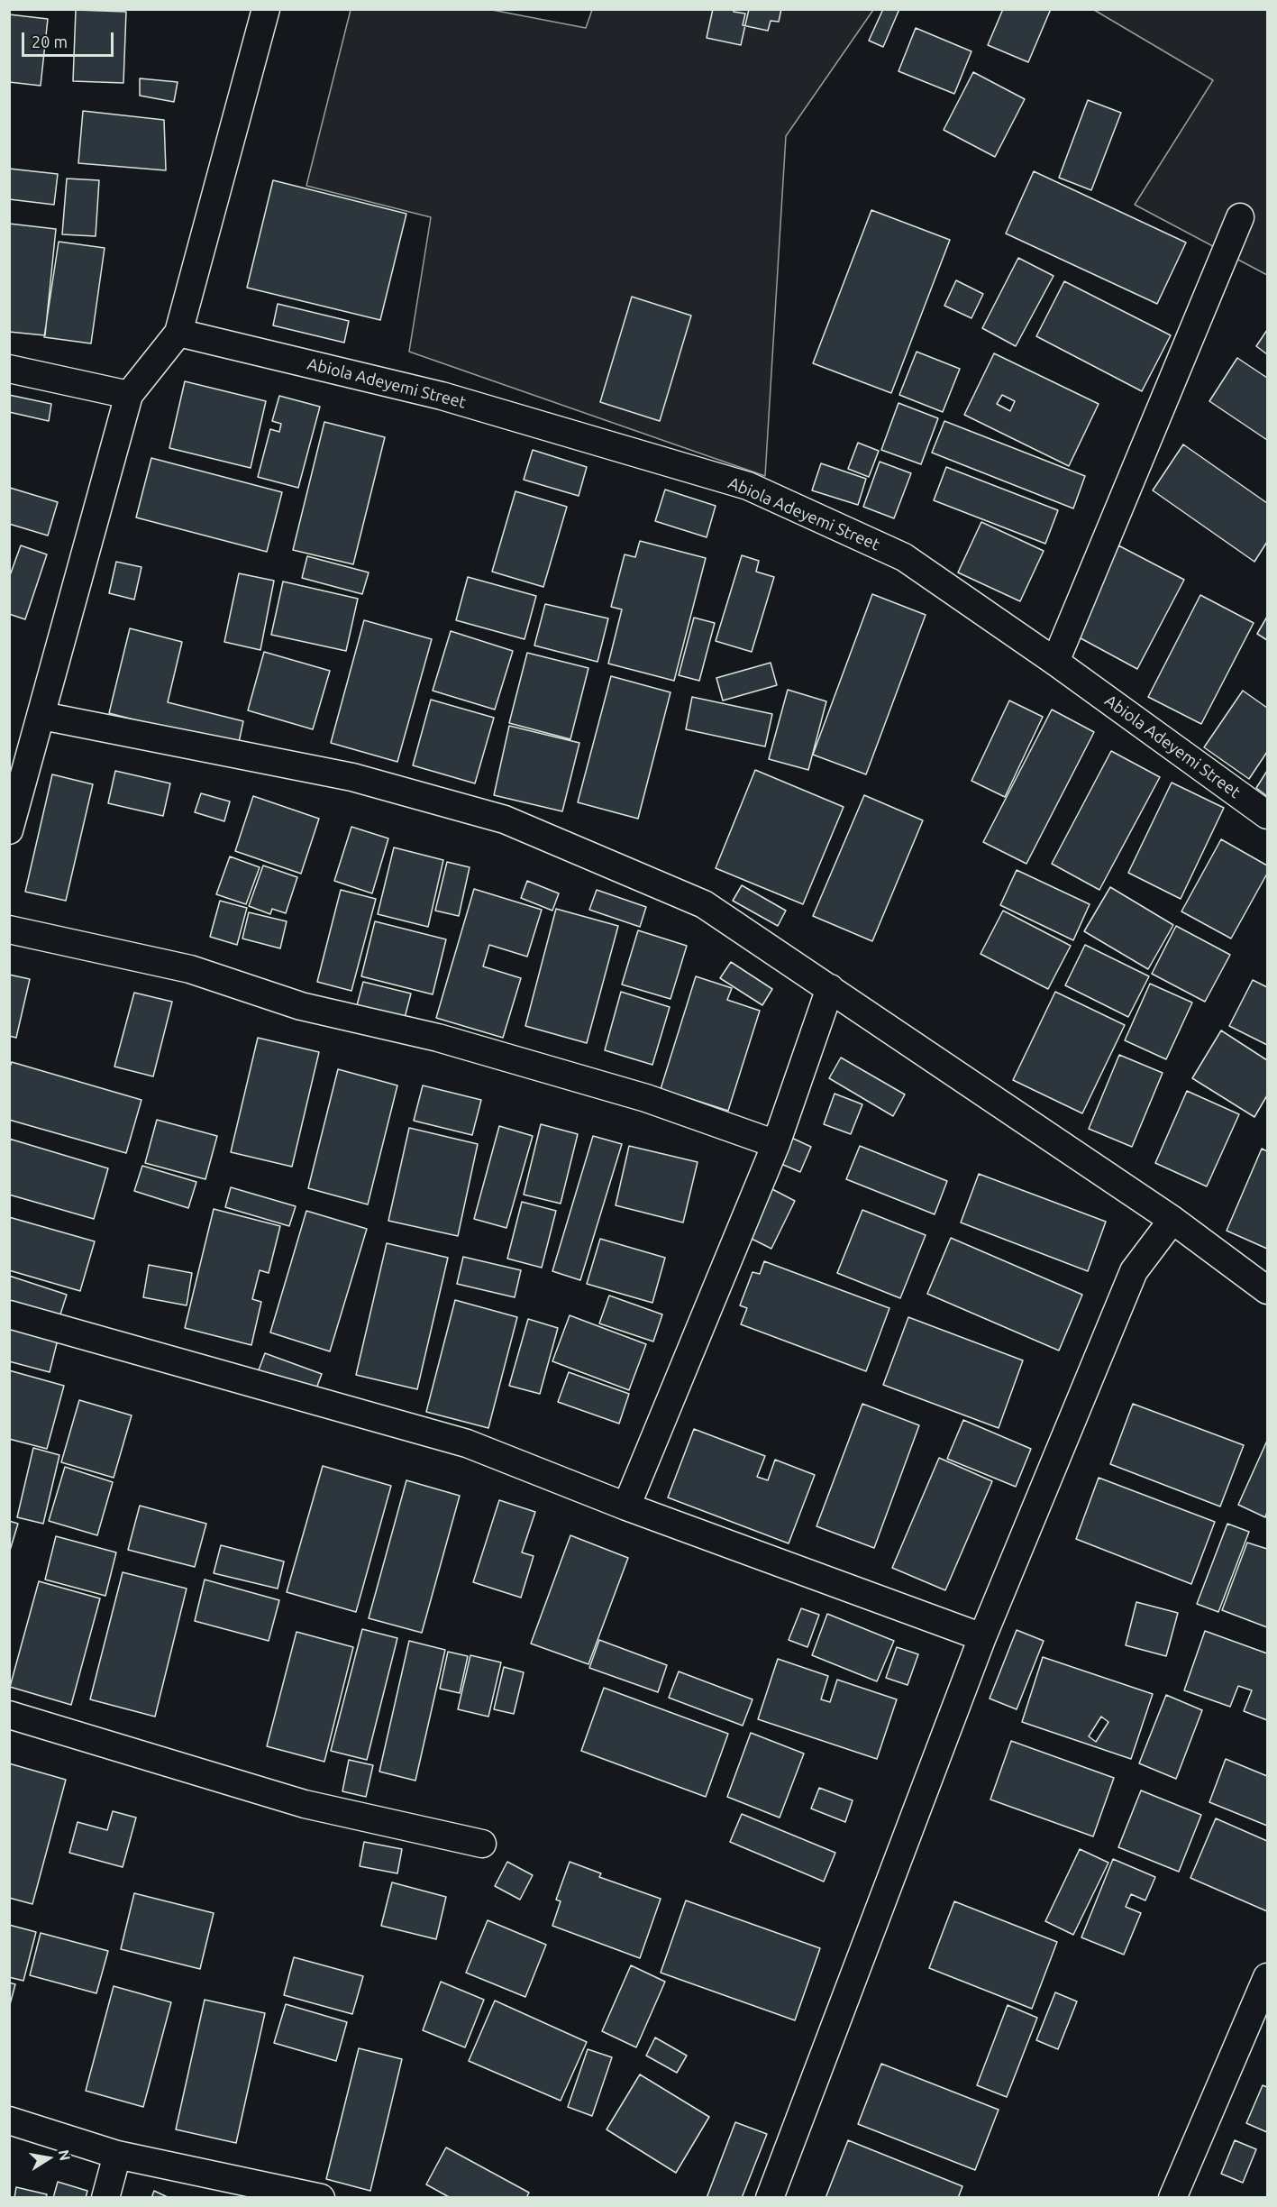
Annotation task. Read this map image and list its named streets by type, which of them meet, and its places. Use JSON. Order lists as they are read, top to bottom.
{
  "streets": {
    "street": ["Abiola Adeyemi Street"]
  },
  "scale_bar": "20 m",
  "north": "right"
}
